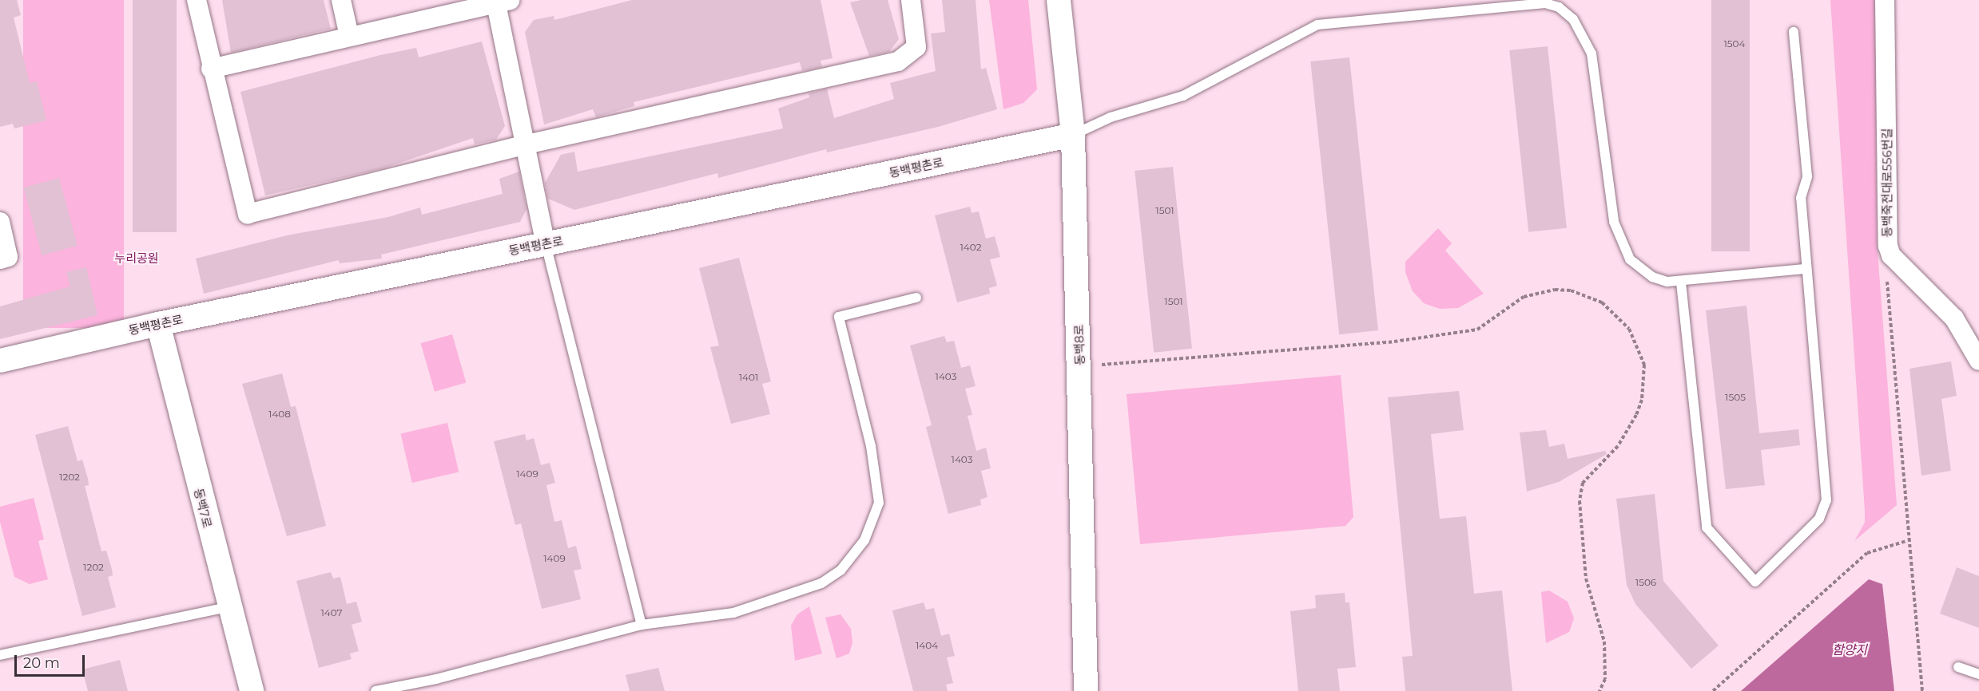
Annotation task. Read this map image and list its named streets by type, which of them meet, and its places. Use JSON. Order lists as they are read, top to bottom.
{
  "streets": {
    "street": [
      "동백평촌로",
      "동백죽전대로556번길",
      "동백8로",
      "동백7로"
    ]
  },
  "crossings": [
    ["동백평촌로", "동백8로"],
    ["동백평촌로", "동백7로"]
  ],
  "water": ["함양지"],
  "parks": ["누리공원"],
  "house_numbers": [
    "1504",
    "1501",
    "1402",
    "1501",
    "1403",
    "1401",
    "1505",
    "1408",
    "1403",
    "1409",
    "1202",
    "1409",
    "1202",
    "1506",
    "1407",
    "1404"
  ],
  "scale_bar": "20 m"
}
